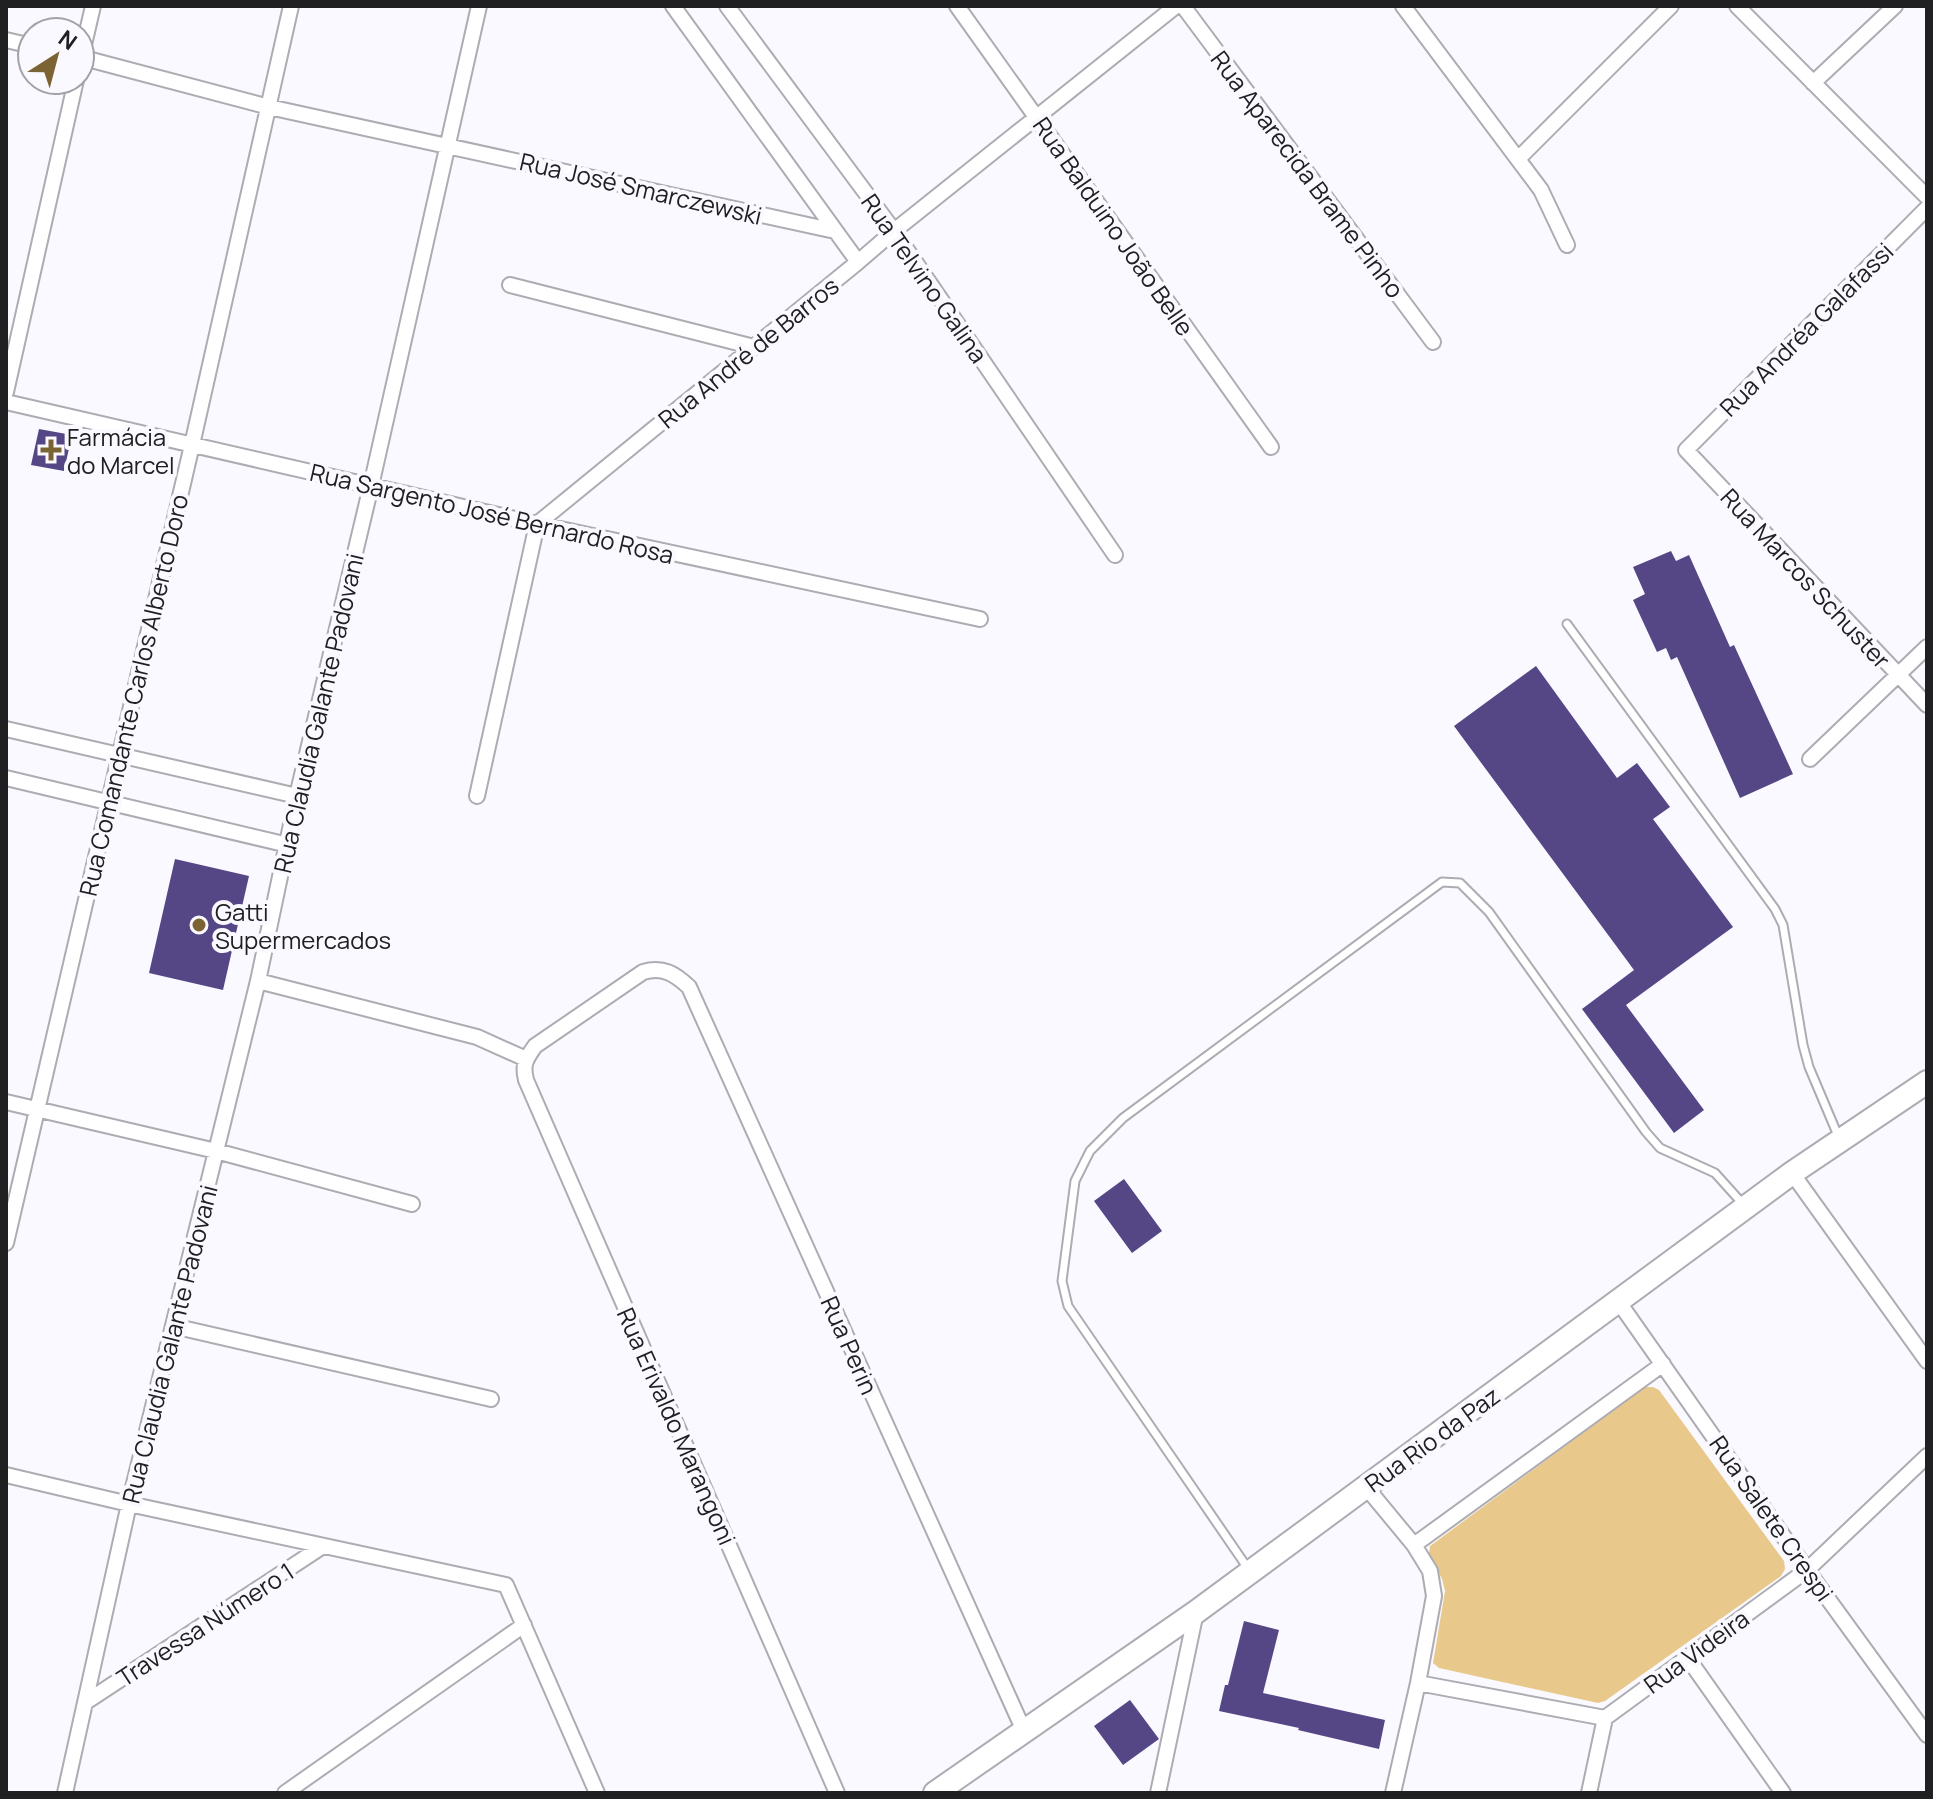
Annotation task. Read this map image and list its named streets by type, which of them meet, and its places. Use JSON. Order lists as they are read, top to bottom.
{
  "streets": {
    "main road": ["Rua Rio da Paz"],
    "street": [
      "Rua Aparecida Brame Pinho",
      "Rua José Smarczewski",
      "Rua Balduino João Belle",
      "Rua Telvino Galina",
      "Rua Andréa Galafassi",
      "Rua André de Barros",
      "Rua Sargento José Bernardo Rosa",
      "Rua Marcos Schuster",
      "Rua Comandante Carlos Alberto Doro",
      "Rua Claudia Galante Padovani",
      "Rua Perin",
      "Rua Erivaldo Marangoni",
      "Rua Salete Crespi",
      "Travessa Número 1",
      "Rua Videira"
    ]
  },
  "crossings": [
    ["Rua José Smarczewski", "Rua Telvino Galina"],
    ["Rua José Smarczewski", "Rua Comandante Carlos Alberto Doro"],
    ["Rua José Smarczewski", "Rua Claudia Galante Padovani"],
    ["Rua Balduino João Belle", "Rua André de Barros"],
    ["Rua Telvino Galina", "Rua André de Barros"],
    ["Rua Andréa Galafassi", "Rua Marcos Schuster"],
    ["Rua André de Barros", "Rua Sargento José Bernardo Rosa"],
    ["Rua Sargento José Bernardo Rosa", "Rua Comandante Carlos Alberto Doro"],
    ["Rua Sargento José Bernardo Rosa", "Rua Claudia Galante Padovani"],
    ["Rua Claudia Galante Padovani", "Travessa Número 1"],
    ["Rua Perin", "Rua Erivaldo Marangoni"],
    ["Rua Perin", "Rua Rio da Paz"],
    ["Rua Rio da Paz", "Rua Salete Crespi"],
    ["Rua Salete Crespi", "Rua Videira"]
  ],
  "places": {
    "health": ["Farmácia do Marcel"],
    "other": ["Gatti Supermercados"]
  },
  "north": "top right"
}
